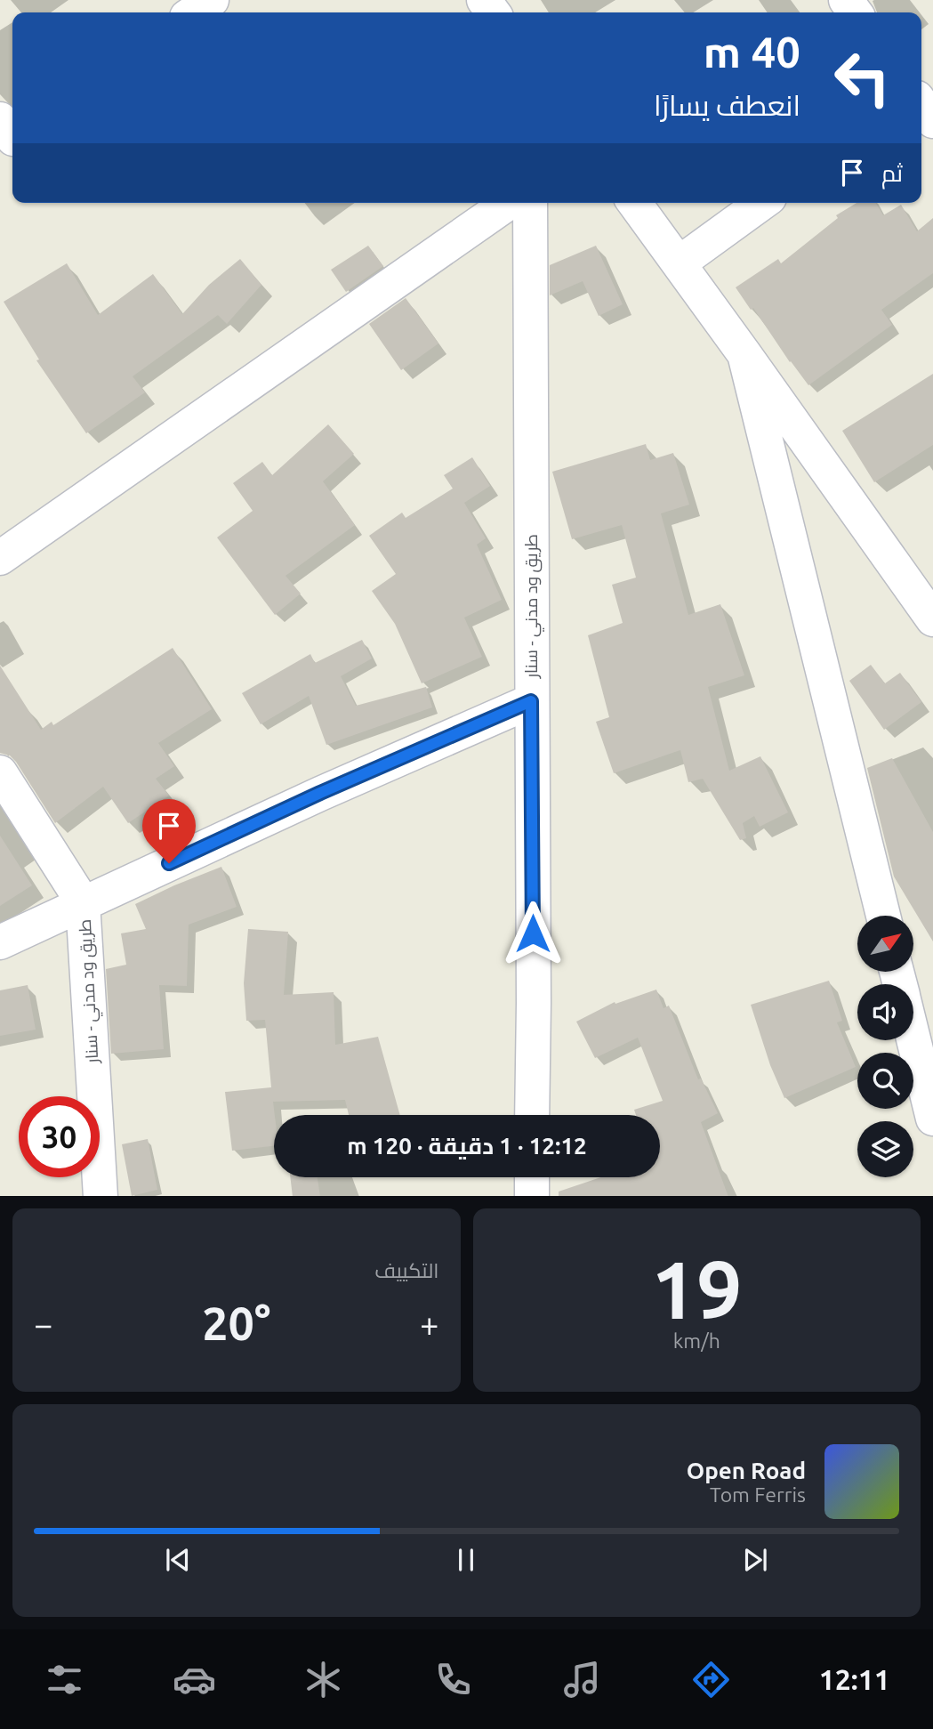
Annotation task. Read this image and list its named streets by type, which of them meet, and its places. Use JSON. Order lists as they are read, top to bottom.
{
  "streets": {
    "street": ["طريق ود مدني - سنار"]
  },
  "north": "top right",
  "page": {
    "turn": ["40 m", "انعطف يسارًا"],
    "then": "ثم",
    "limit": "30",
    "trip": "12:12 · 1 دقيقة · 120 m",
    "tile": [
      ["19", "km/h"],
      "التكييف"
    ],
    "heat": ["−", "20°", "+"],
    "song": ["Open Road", "Tom Ferris"],
    "tabs": "12:11"
  }
}
